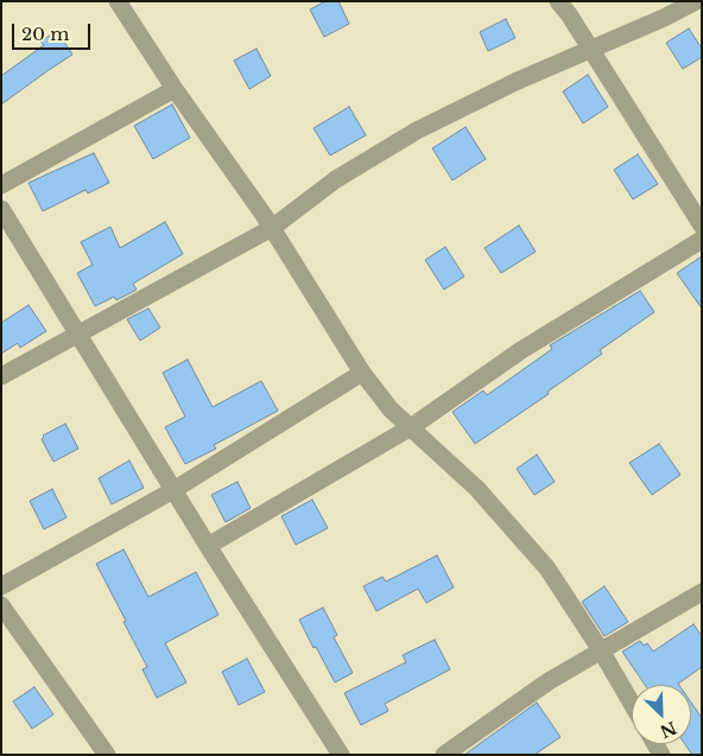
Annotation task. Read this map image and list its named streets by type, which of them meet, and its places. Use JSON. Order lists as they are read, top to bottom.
{
  "scale_bar": "20 m",
  "north": "bottom right"
}
